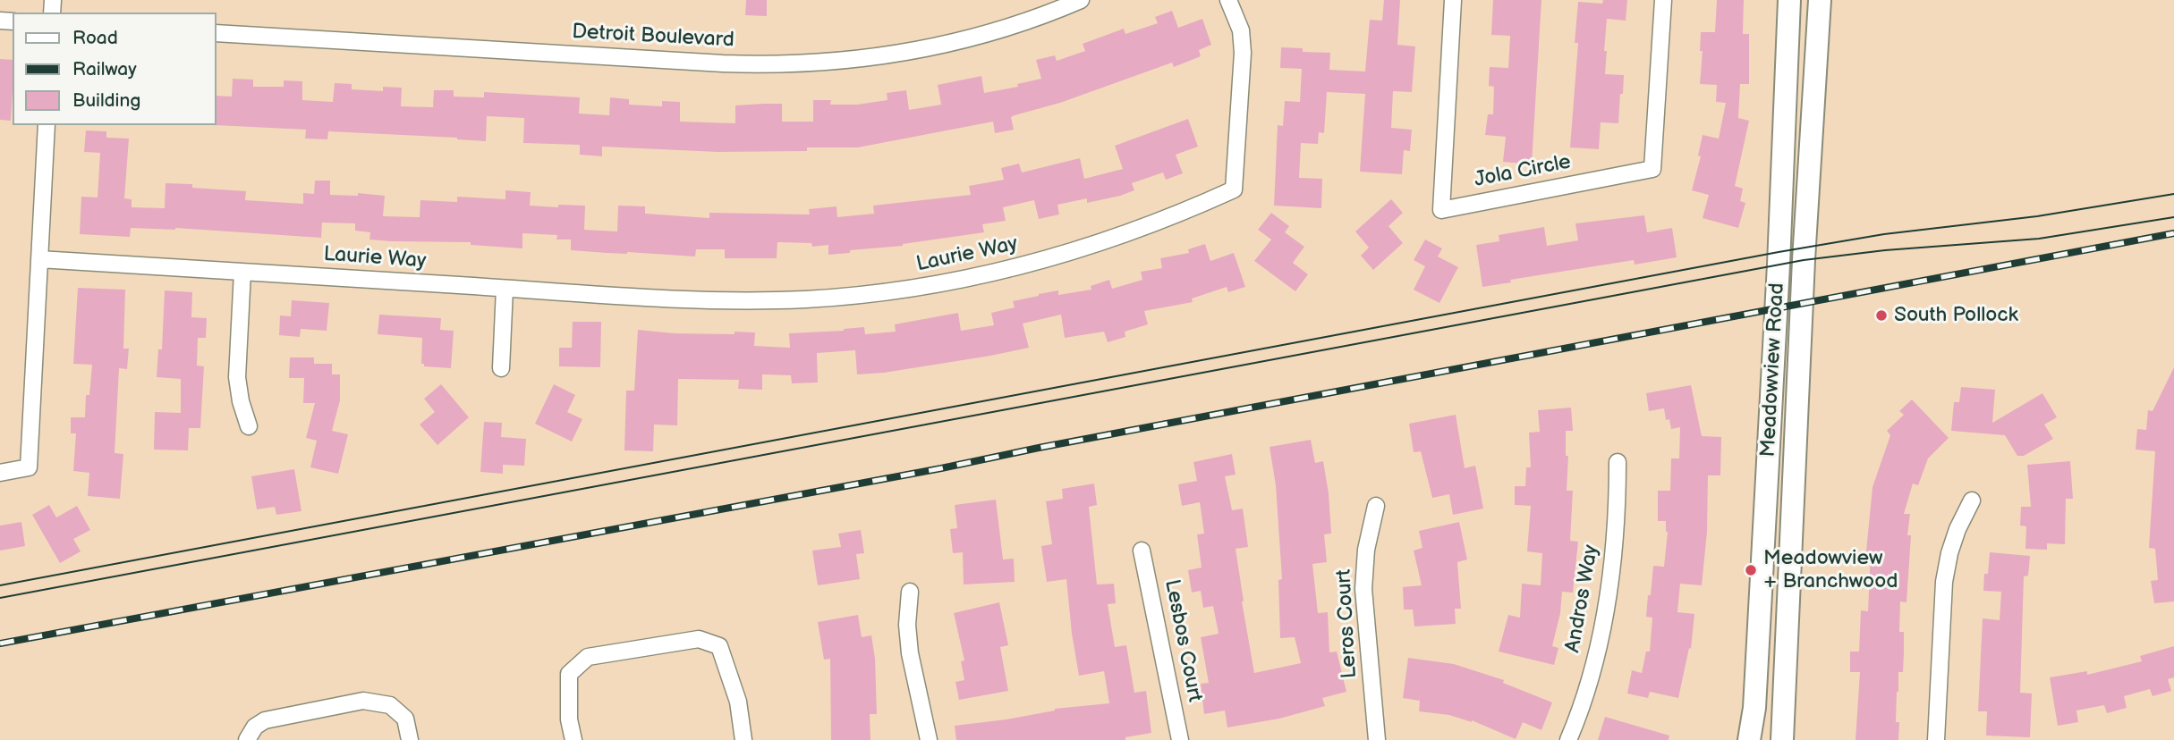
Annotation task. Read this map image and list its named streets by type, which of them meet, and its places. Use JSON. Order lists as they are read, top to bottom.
{
  "streets": {
    "main road": ["Meadowview Road"],
    "street": [
      "Detroit Boulevard",
      "Jola Circle",
      "Laurie Way",
      "Andros Way",
      "Leros Court",
      "Lesbos Court"
    ]
  },
  "places": ["South Pollock", "Meadowview + Branchwood"],
  "legend": ["Road", "Railway", "Building"]
}
